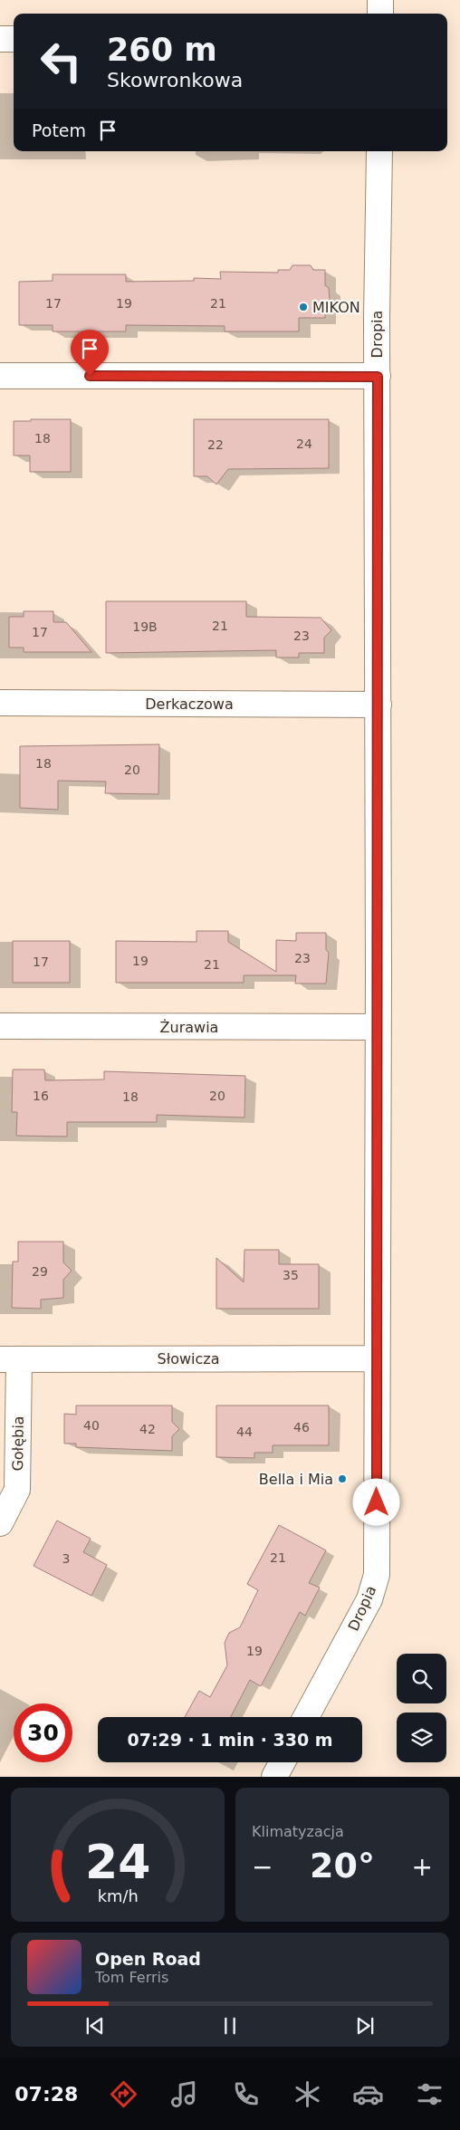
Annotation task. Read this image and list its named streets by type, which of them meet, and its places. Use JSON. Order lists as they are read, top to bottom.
{
  "streets": {
    "street": [
      "Dropia",
      "Derkaczowa",
      "Żurawia",
      "Słowicza",
      "Gołębia"
    ]
  },
  "crossings": [
    ["Dropia", "Derkaczowa"],
    ["Dropia", "Żurawia"],
    ["Dropia", "Słowicza"],
    ["Słowicza", "Gołębia"]
  ],
  "places": ["MIKON", "Bella i Mia"],
  "house_numbers": [
    "17",
    "19",
    "21",
    "18",
    "24",
    "22",
    "21",
    "19B",
    "17",
    "23",
    "18",
    "20",
    "23",
    "19",
    "17",
    "21",
    "16",
    "20",
    "18",
    "29",
    "35",
    "40",
    "46",
    "42",
    "44",
    "21",
    "3",
    "19"
  ],
  "page": {
    "turn": ["260 m", "Skowronkowa"],
    "then": "Potem",
    "limit": "30",
    "trip": "07:29 · 1 min · 330 m",
    "tile": "Klimatyzacja",
    "heat": ["−", "20°", "+"],
    "song": ["Open Road", "Tom Ferris"],
    "tabs": "07:28",
    "gauge": ["24", "km/h"]
  }
}
